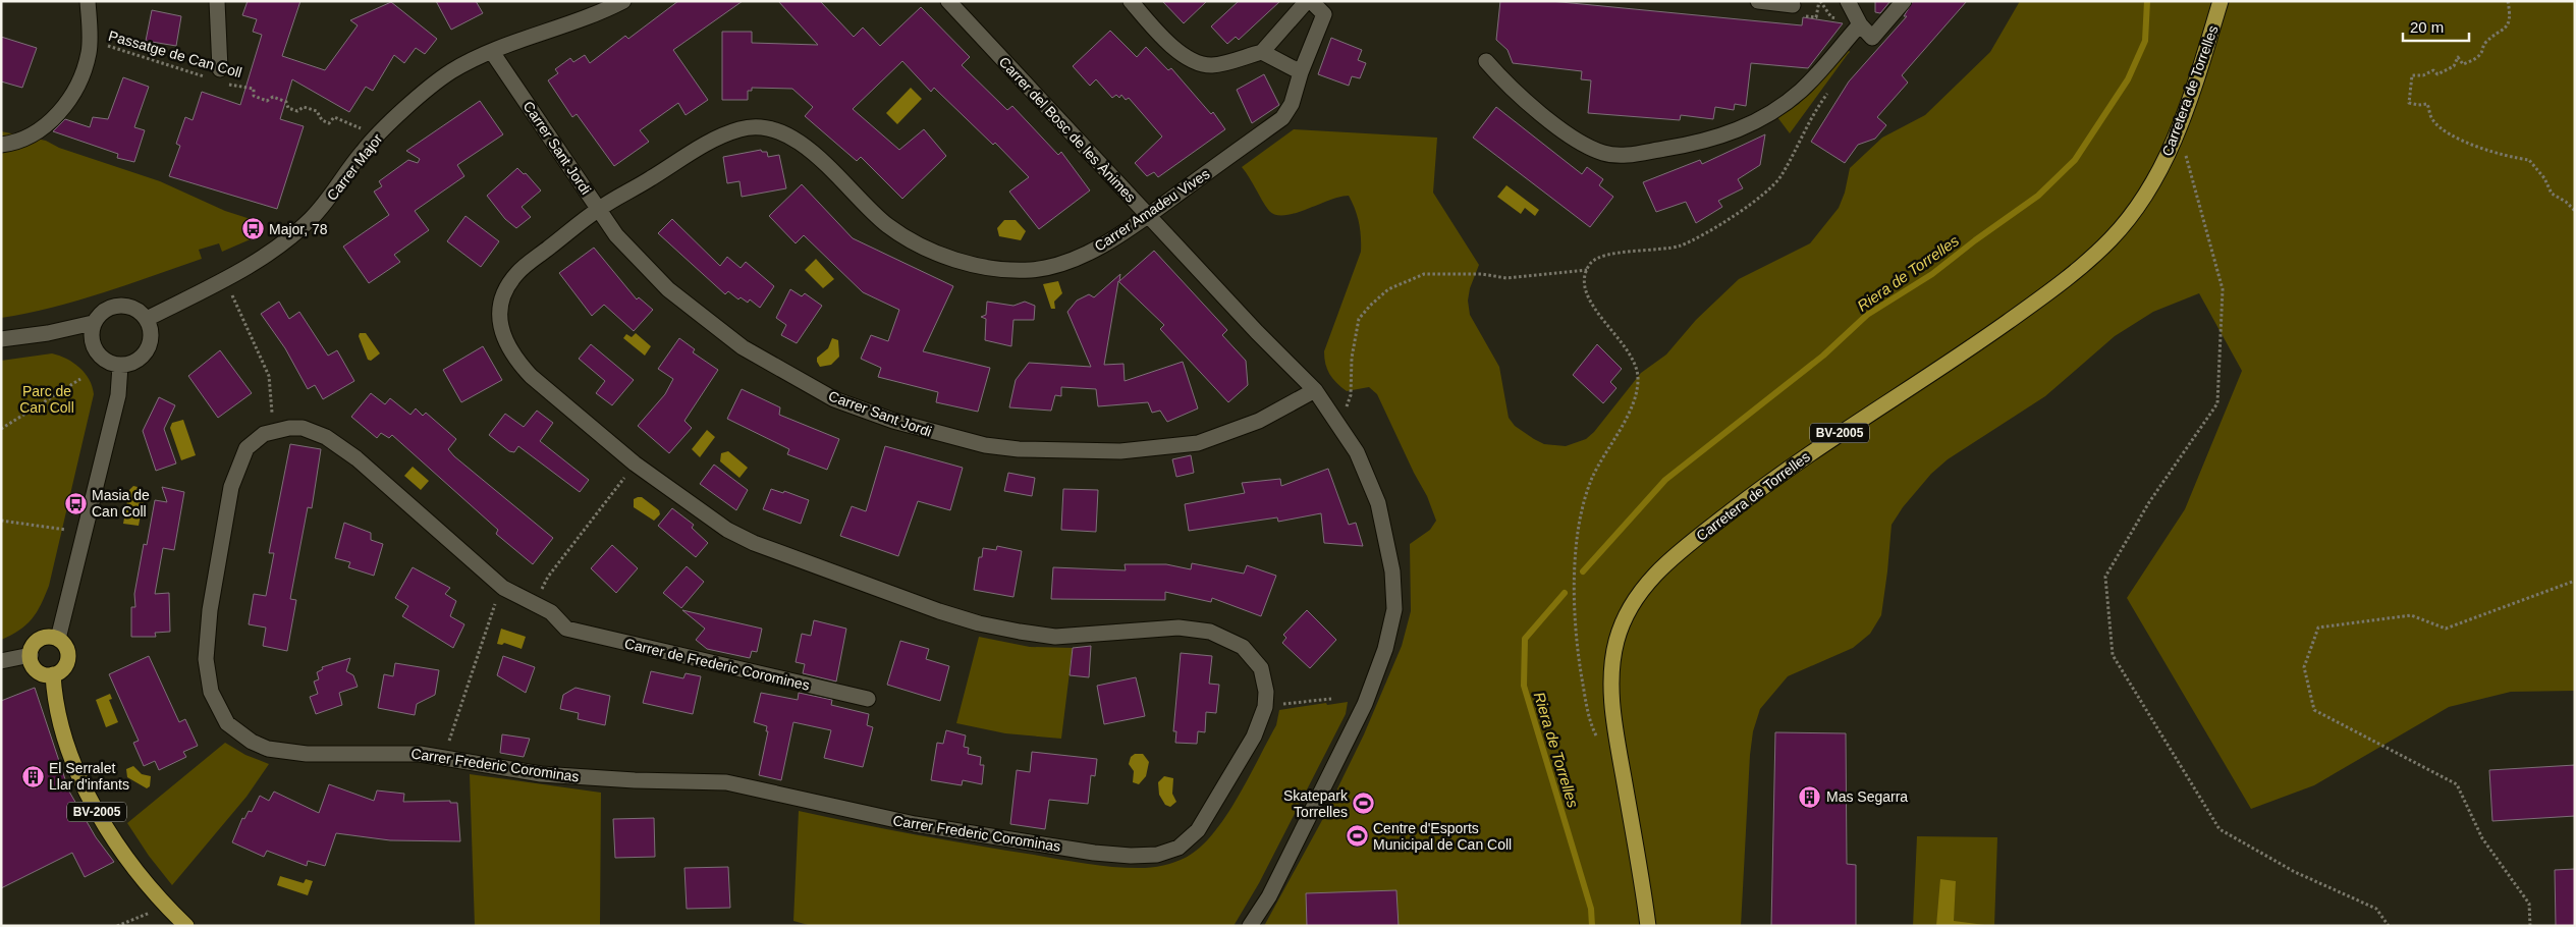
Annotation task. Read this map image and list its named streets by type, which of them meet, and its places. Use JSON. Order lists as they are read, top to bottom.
{
  "streets": {
    "main road": ["Carretera de Torrelles", "BV-2005"],
    "street": [
      "Carrer del Bosc de les Ànimes",
      "Carrer Sant Jordi",
      "Carrer Major",
      "Carrer Amadeu Vives",
      "Carrer de Frederic Coromines",
      "Carrer Frederic Corominas"
    ],
    "path": ["Passatge de Can Coll"]
  },
  "crossings": [
    ["Passatge de Can Coll", "Carrer Major"],
    ["Carrer del Bosc de les Ànimes", "Carrer Sant Jordi"],
    ["Carrer del Bosc de les Ànimes", "Carrer Amadeu Vives"],
    ["Carrer Sant Jordi", "Carrer Major"],
    ["Carrer Sant Jordi", "Carrer Amadeu Vives"],
    ["Carrer Sant Jordi", "Carrer Frederic Corominas"],
    ["Carrer Amadeu Vives", "Carrer Frederic Corominas"],
    ["Carrer de Frederic Coromines", "Carrer Frederic Corominas"]
  ],
  "water": ["Riera de Torrelles"],
  "parks": ["Parc de Can Coll"],
  "places": {
    "bus stop": ["Major, 78", "Masia de Can Coll"],
    "building": ["El Serralet Llar d'infants", "Mas Segarra"],
    "sports": ["Skatepark Torrelles", "Centre d'Esports Municipal de Can Coll"]
  },
  "scale_bar": "20 m"
}
